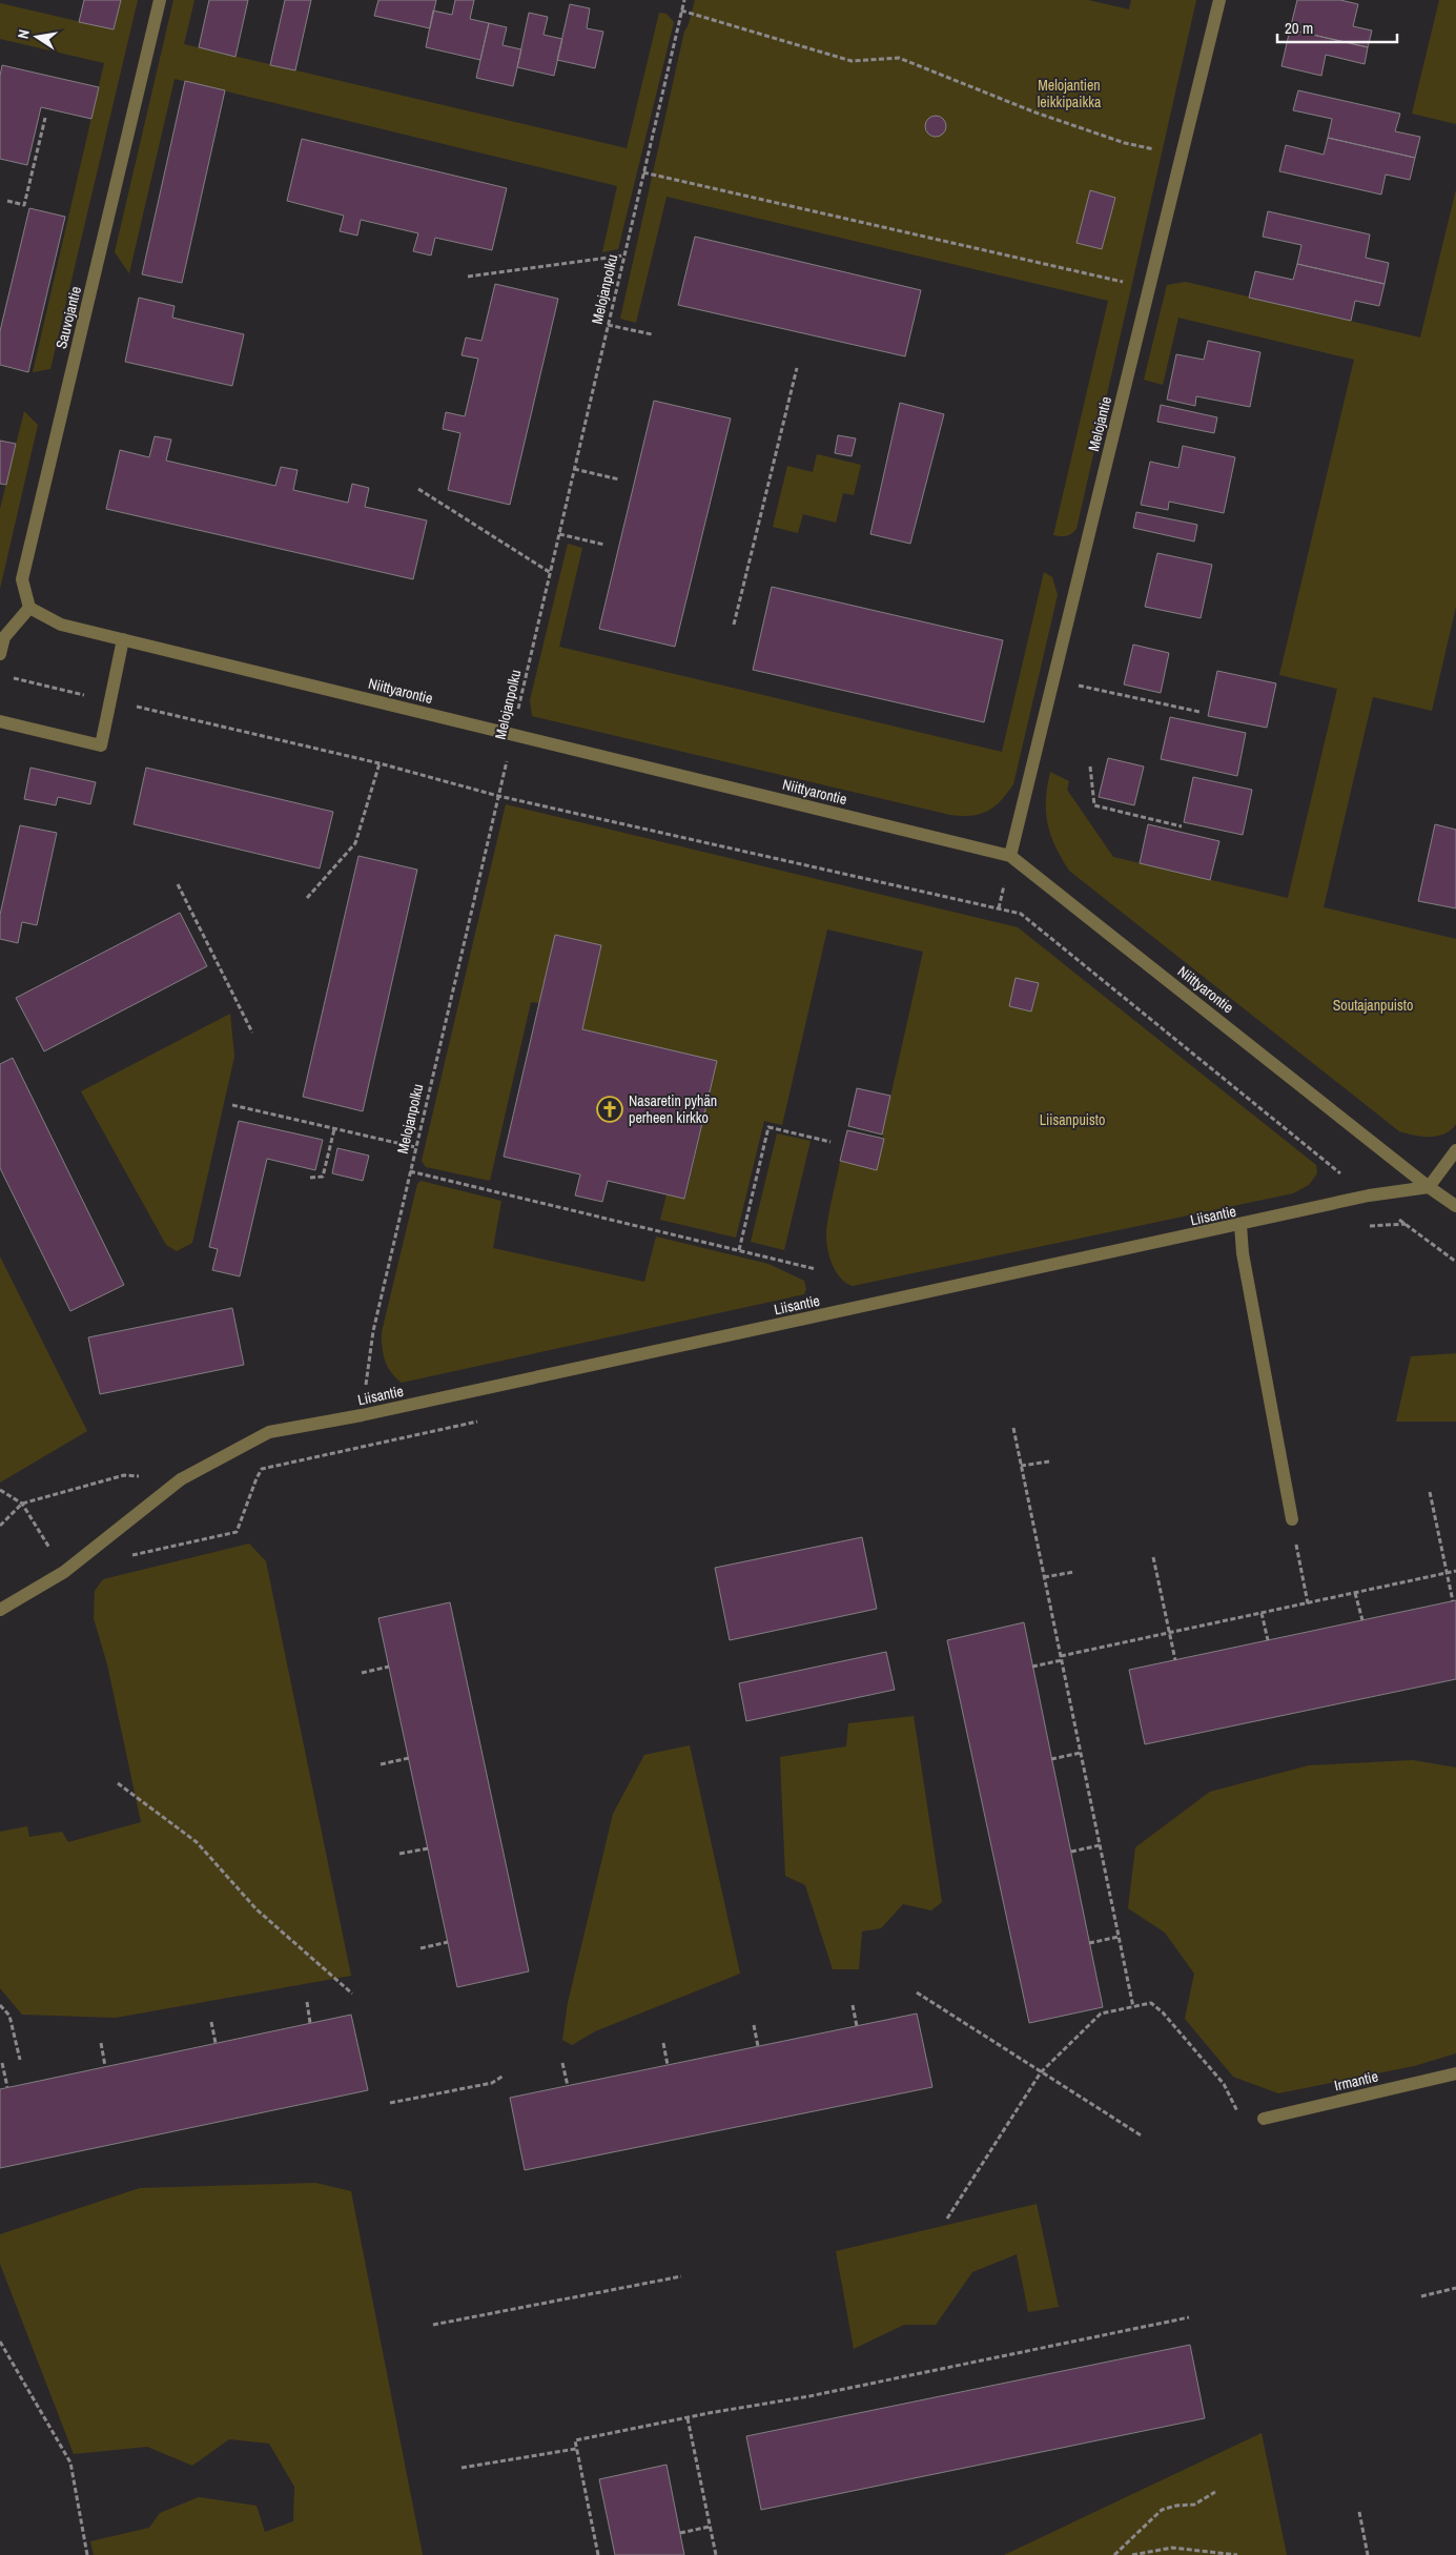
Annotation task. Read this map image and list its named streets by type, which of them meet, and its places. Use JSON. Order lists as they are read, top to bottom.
{
  "streets": {
    "street": [
      "Sauvojantie",
      "Melojantie",
      "Niittyarontie",
      "Liisantie",
      "Irmantie"
    ],
    "path": ["Melojanpolku"]
  },
  "crossings": [
    ["Melojanpolku", "Niittyarontie"],
    ["Melojanpolku", "Liisantie"],
    ["Sauvojantie", "Niittyarontie"],
    ["Melojantie", "Niittyarontie"],
    ["Niittyarontie", "Liisantie"]
  ],
  "parks": ["Melojantien leikkipaikka", "Soutajanpuisto", "Liisanpuisto"],
  "places": {
    "church": ["Nasaretin pyhän perheen kirkko"]
  },
  "scale_bar": "20 m",
  "north": "left"
}
